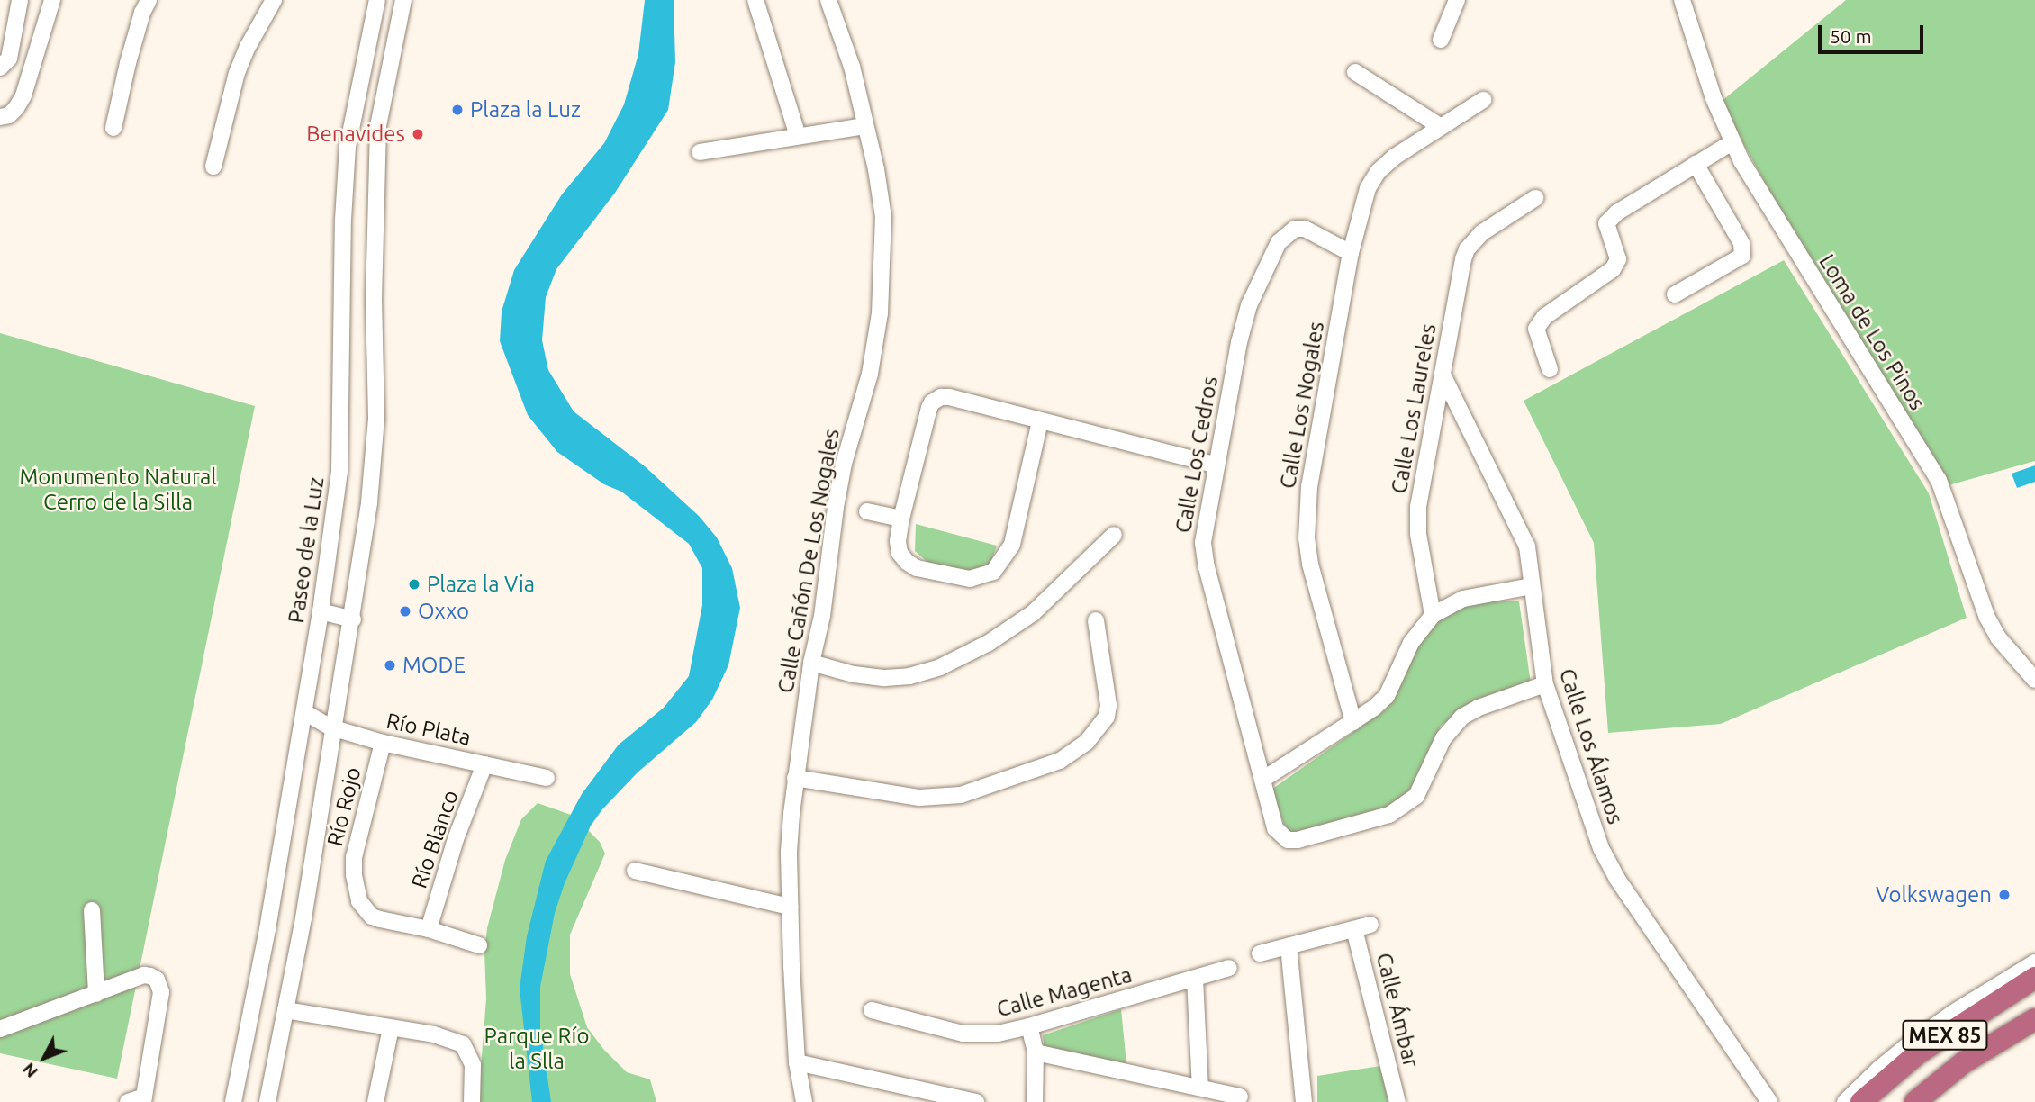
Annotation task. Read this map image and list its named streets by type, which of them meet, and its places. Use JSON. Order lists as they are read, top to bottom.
{
  "streets": {
    "highway": ["MEX 85"],
    "street": [
      "Loma de Los Pinos",
      "Calle Los Nogales",
      "Calle Los Laureles",
      "Calle Los Cedros",
      "Paseo de la Luz",
      "Calle Cañón De Los Nogales",
      "Río Plata",
      "Calle Los Álamos",
      "Río Rojo",
      "Río Blanco",
      "Calle Magenta",
      "Calle Ámbar"
    ]
  },
  "crossings": [
    ["Calle Los Nogales", "Calle Los Cedros"],
    ["Calle Los Laureles", "Calle Los Álamos"],
    ["Calle Los Cedros", "Calle Los Álamos"],
    ["Paseo de la Luz", "Río Plata"],
    ["Río Plata", "Río Rojo"],
    ["Río Plata", "Río Blanco"],
    ["Río Rojo", "Río Blanco"]
  ],
  "parks": ["Monumento Natural Cerro de la Silla", "Parque Río la Slla"],
  "places": [
    "Plaza la Luz",
    "Benavides",
    "Plaza la Via",
    "Oxxo",
    "MODE",
    "Volkswagen"
  ],
  "scale_bar": "50 m",
  "north": "bottom left"
}
